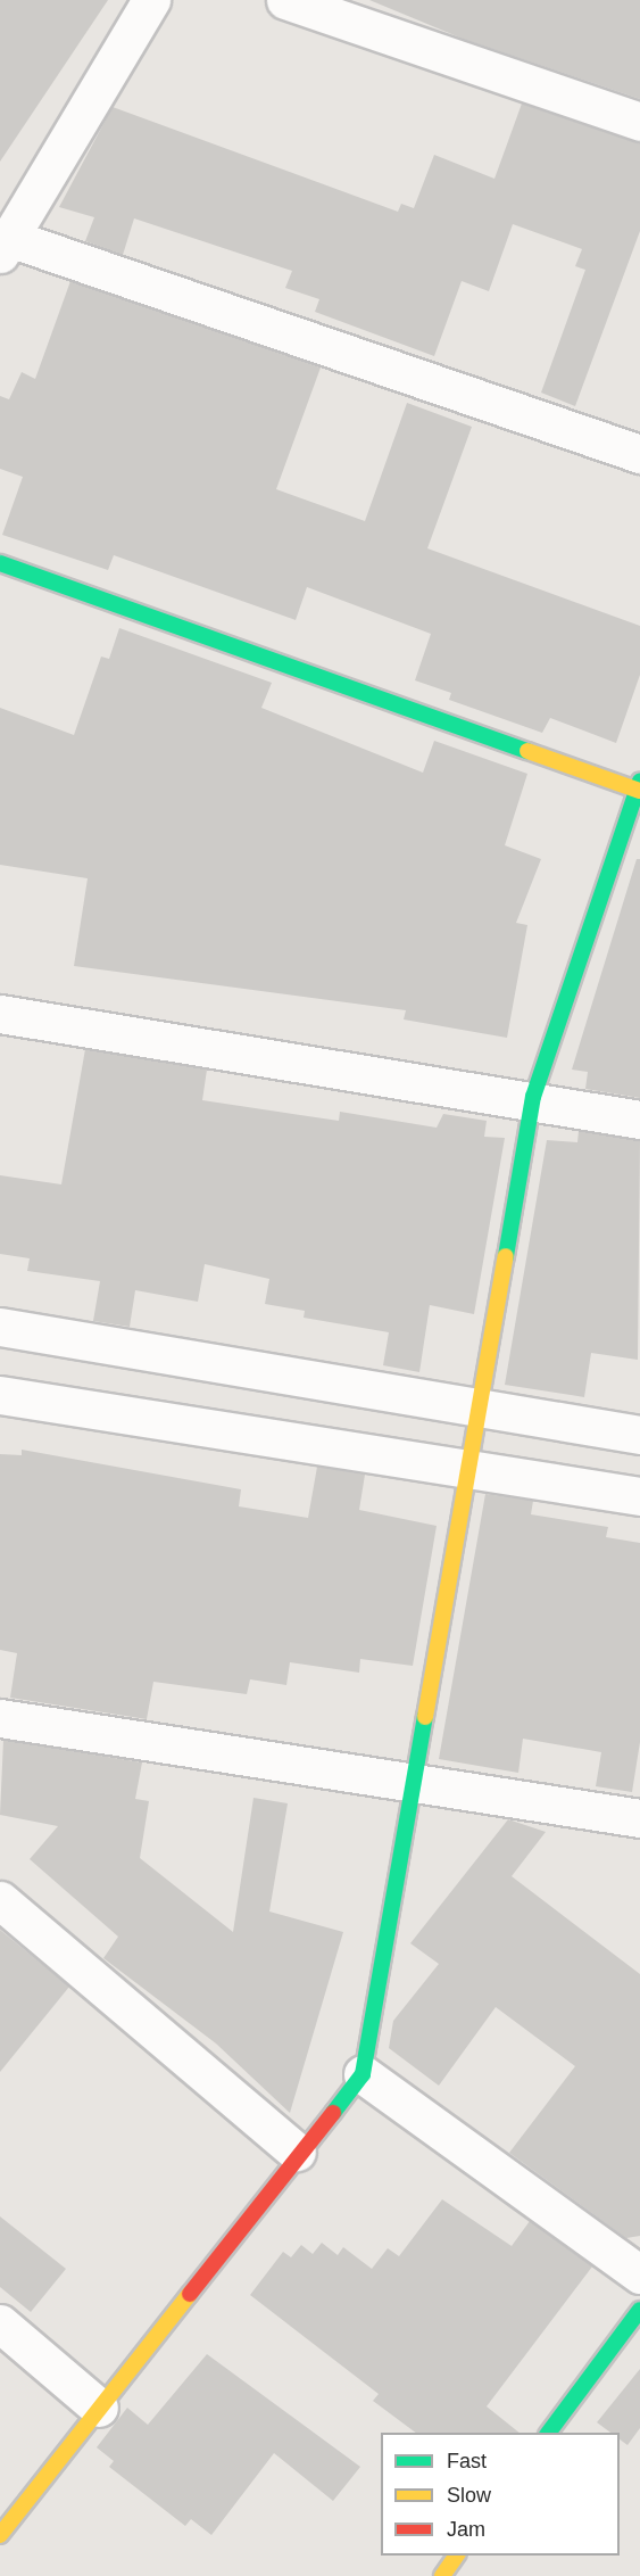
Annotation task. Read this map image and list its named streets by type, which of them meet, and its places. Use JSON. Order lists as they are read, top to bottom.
{
  "legend": ["Fast", "Slow", "Jam"]
}
